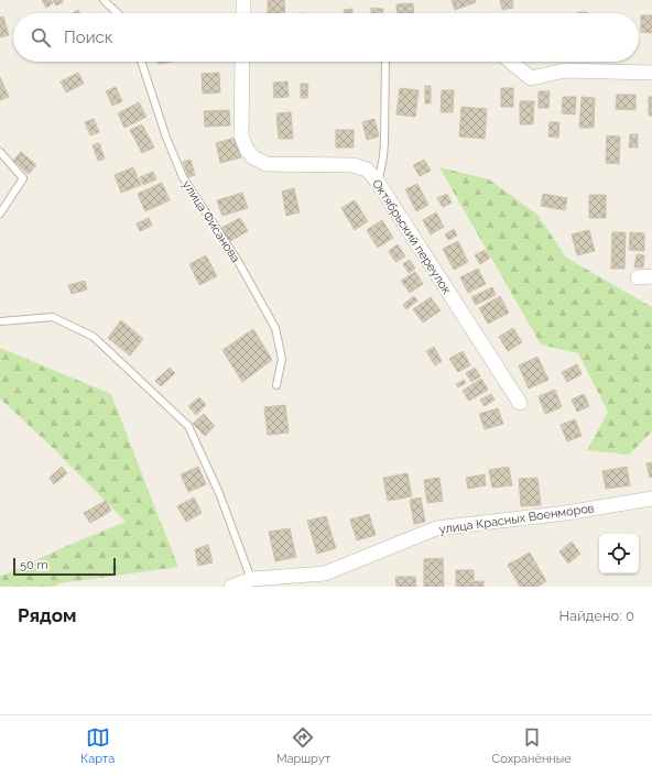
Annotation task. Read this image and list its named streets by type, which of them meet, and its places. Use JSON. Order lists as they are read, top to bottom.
{
  "streets": {
    "street": ["Октябрьский переулок", "улица Красных Военморов"],
    "lane": ["улица Фисанова"]
  },
  "scale_bar": "50 m",
  "page": {
    "search": "Поиск",
    "scale": "50 m",
    "heading": ["Рядом", "Найдено: 0"],
    "nav": ["Карта", "Маршрут", "Сохранённые"]
  }
}
